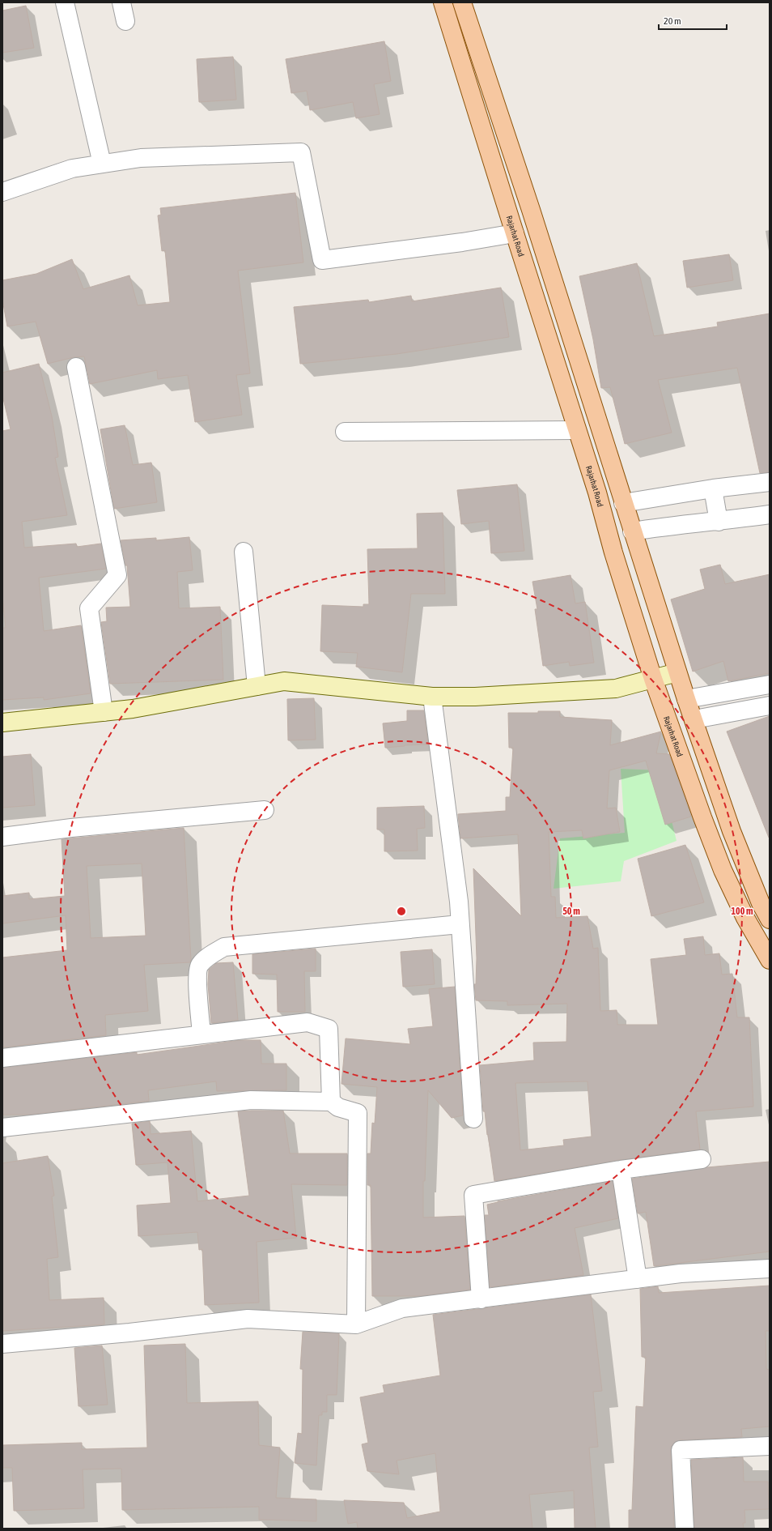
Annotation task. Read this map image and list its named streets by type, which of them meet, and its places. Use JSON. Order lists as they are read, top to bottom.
{
  "streets": {
    "main road": ["Rajarhat Road"]
  },
  "scale_bar": "20 m",
  "rings": ["50 m", "100 m"]
}
